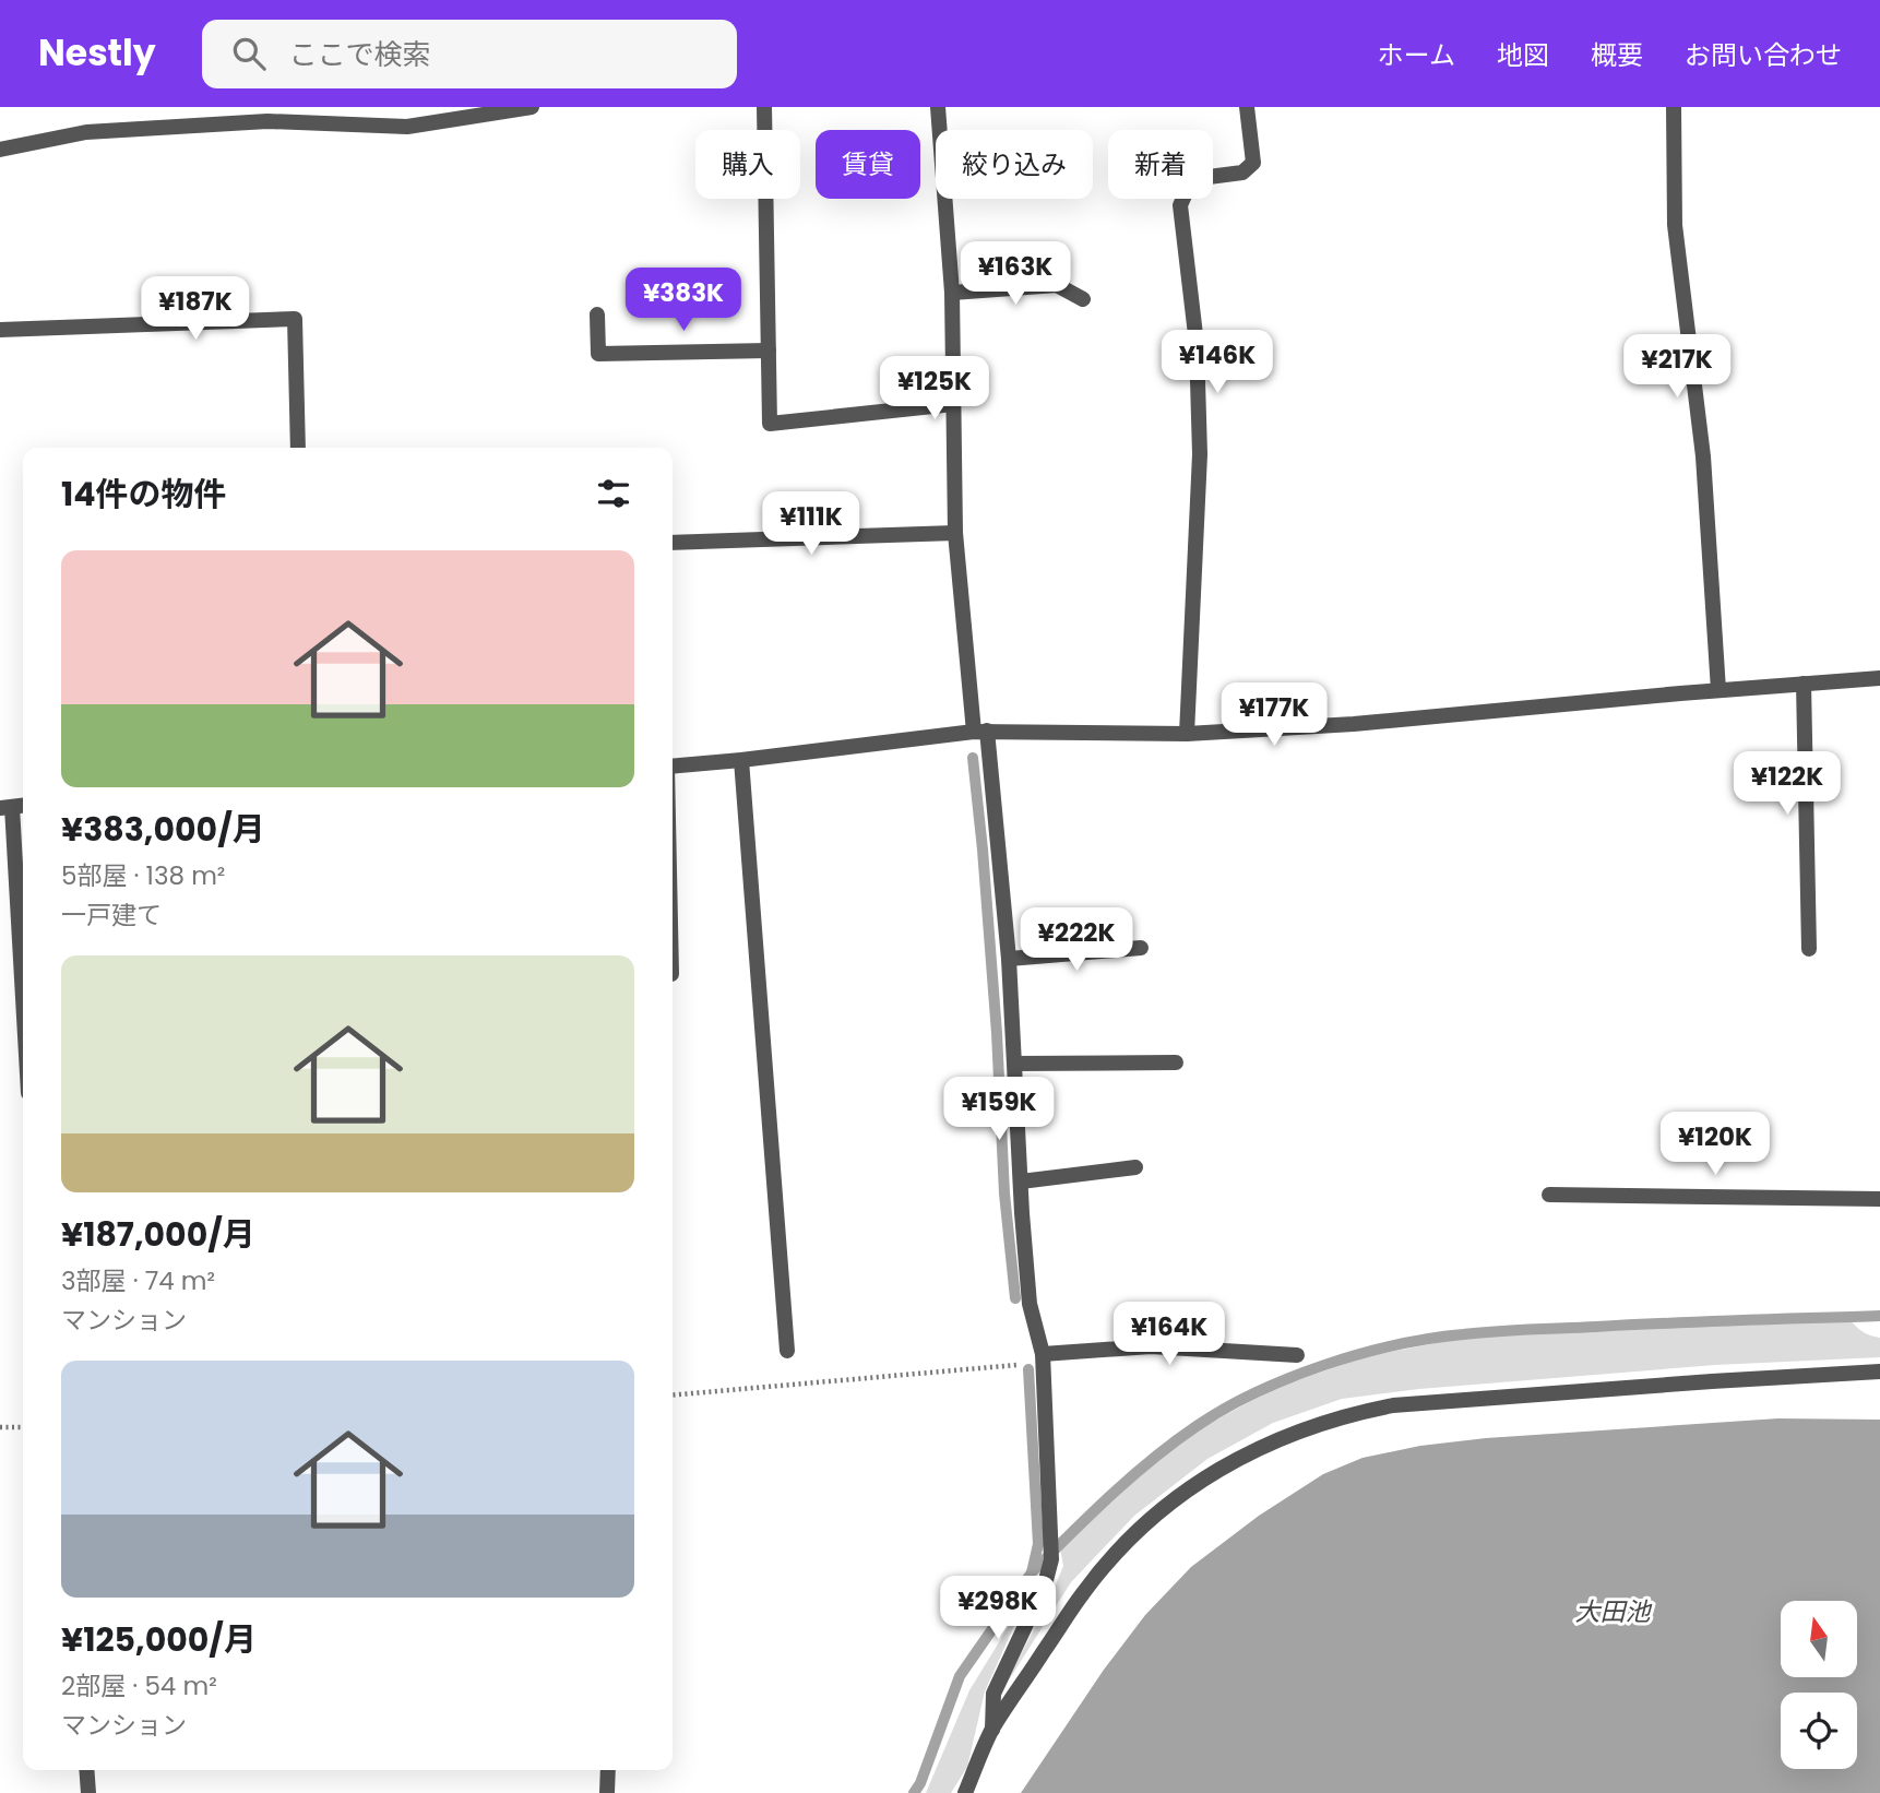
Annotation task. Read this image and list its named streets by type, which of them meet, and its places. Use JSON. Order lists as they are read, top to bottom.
{
  "water": ["大田池"],
  "north": "top",
  "page": {
    "header": "Nestly",
    "search": "ここで検索",
    "nav": [
      "ホーム",
      "地図",
      "概要",
      "お問い合わせ"
    ],
    "chip": [
      "購入",
      "賃貸",
      "絞り込み",
      "新着"
    ],
    "price": [
      "¥163K",
      "¥383K",
      "¥187K",
      "¥146K",
      "¥217K",
      "¥125K",
      "¥111K",
      "¥177K",
      "¥122K",
      "¥222K",
      "¥159K",
      "¥120K",
      "¥164K",
      "¥298K"
    ],
    "heading": "14件の物件",
    "list": [
      {
        "name": "¥383,000/月",
        "note": "5部屋 · 138 m² · 一戸建て"
      },
      {
        "name": "¥187,000/月",
        "note": "3部屋 · 74 m² · マンション"
      },
      {
        "name": "¥125,000/月",
        "note": "2部屋 · 54 m² · マンション"
      }
    ]
  }
}
